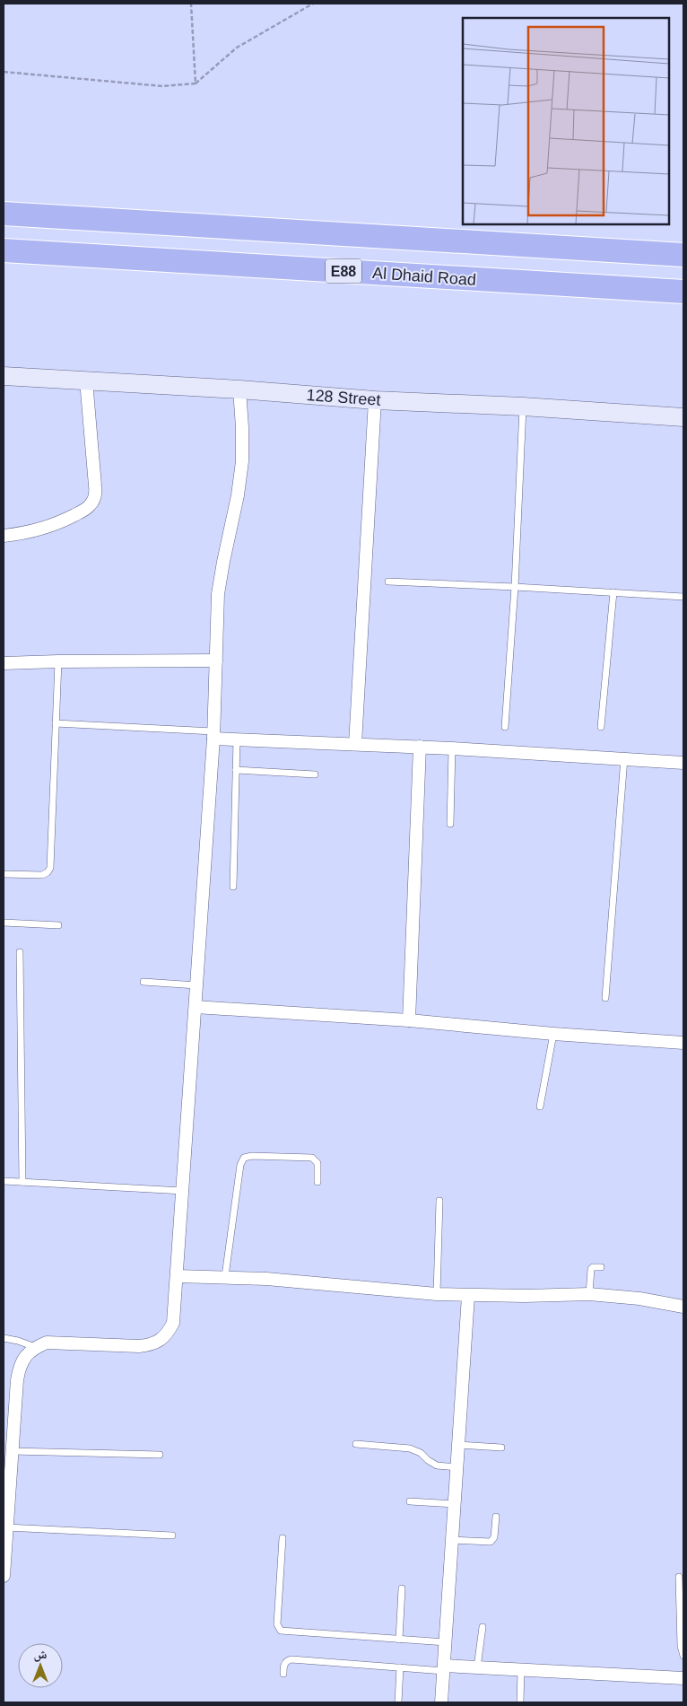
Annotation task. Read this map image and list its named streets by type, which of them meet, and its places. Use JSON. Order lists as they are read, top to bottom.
{
  "streets": {
    "highway": ["E88", "Al Dhaid Road"],
    "street": ["128 Street"]
  },
  "north": "top"
}
